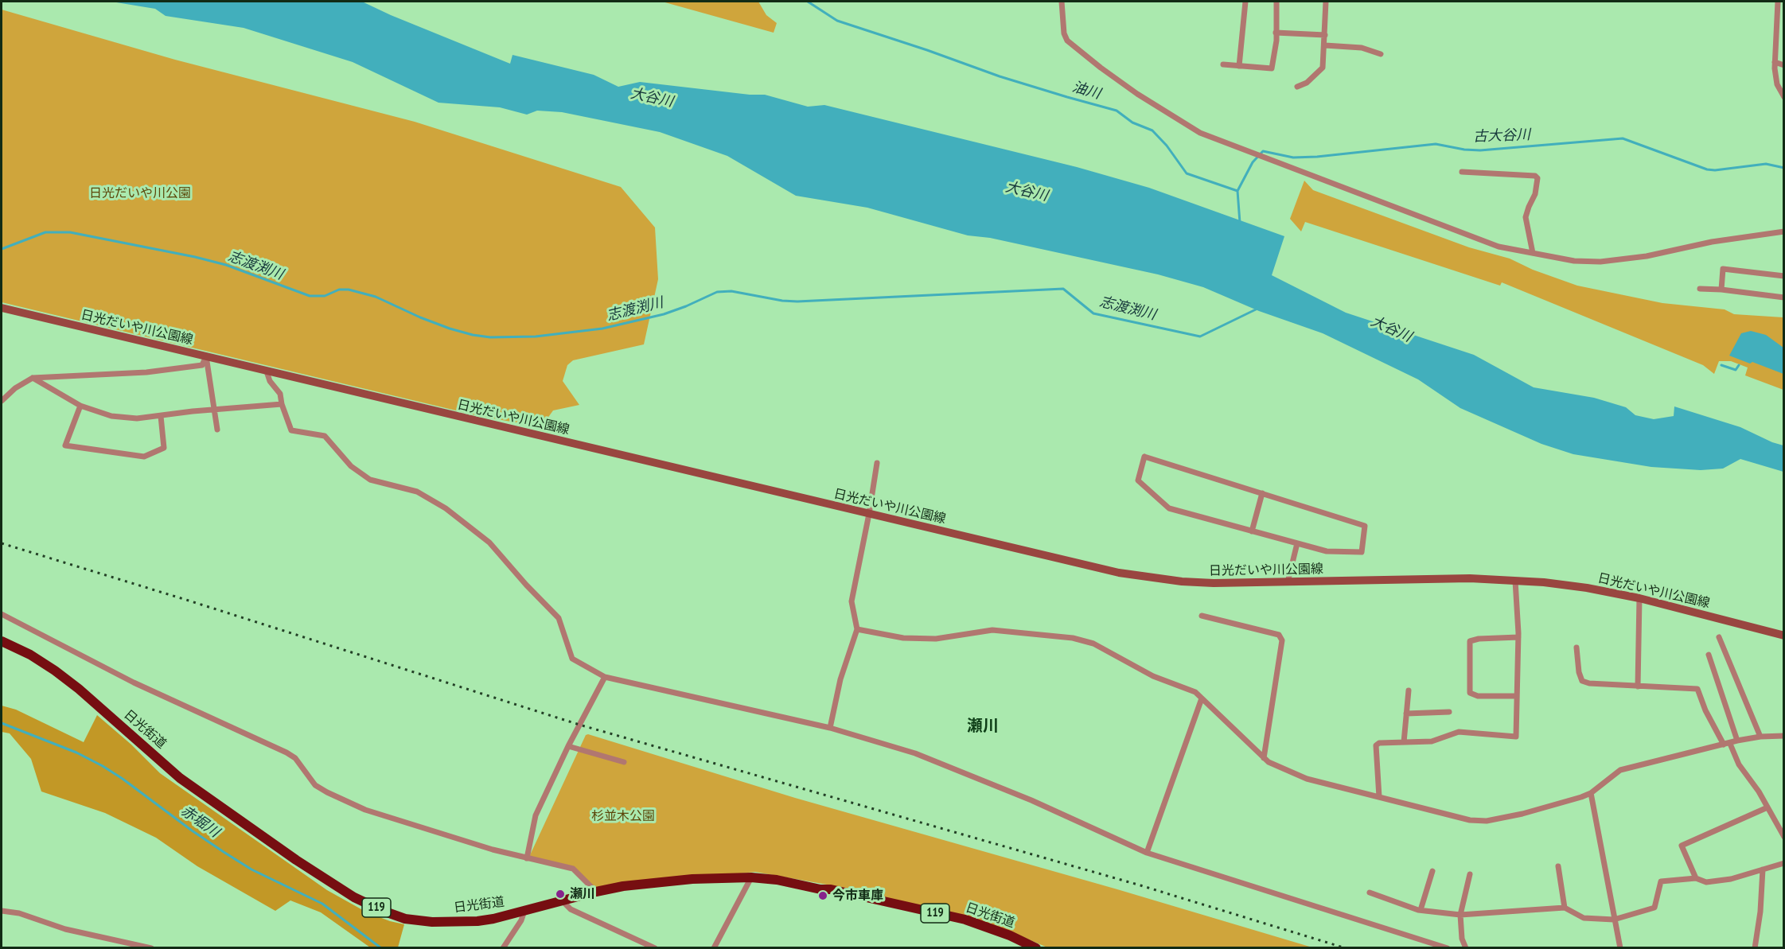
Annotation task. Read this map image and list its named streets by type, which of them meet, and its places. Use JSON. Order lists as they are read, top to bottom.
{
  "streets": {
    "highway": ["日光街道", "119"],
    "main road": ["日光だいや川公園線"]
  },
  "districts": ["瀬川"],
  "water": [
    "油川",
    "大谷川",
    "古大谷川",
    "志渡渕川",
    "赤堀川"
  ],
  "parks": ["日光だいや川公園", "杉並木公園"],
  "places": ["瀬川", "今市車庫"]
}
